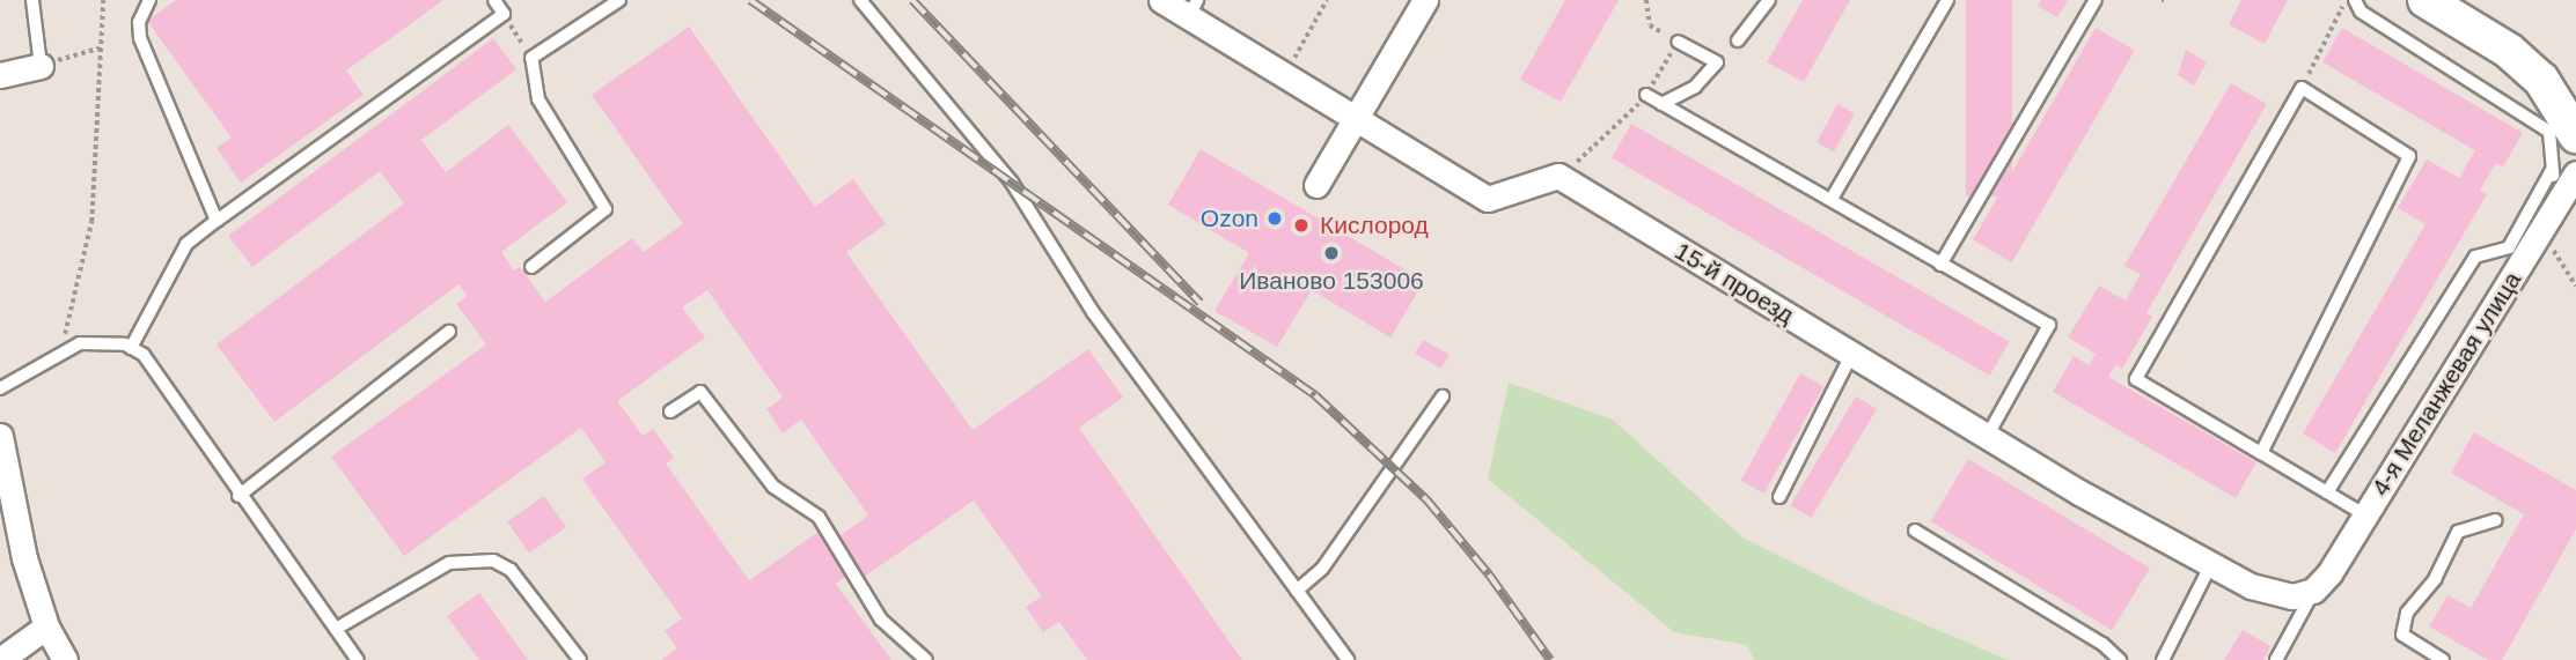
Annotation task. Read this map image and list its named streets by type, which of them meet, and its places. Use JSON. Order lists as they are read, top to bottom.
{
  "streets": {
    "street": ["15-й проезд", "4-я Меланжевая улица"]
  },
  "crossings": [
    ["15-й проезд", "4-я Меланжевая улица"]
  ],
  "places": ["Ozon", "Кислород", "Иваново 153006"]
}
